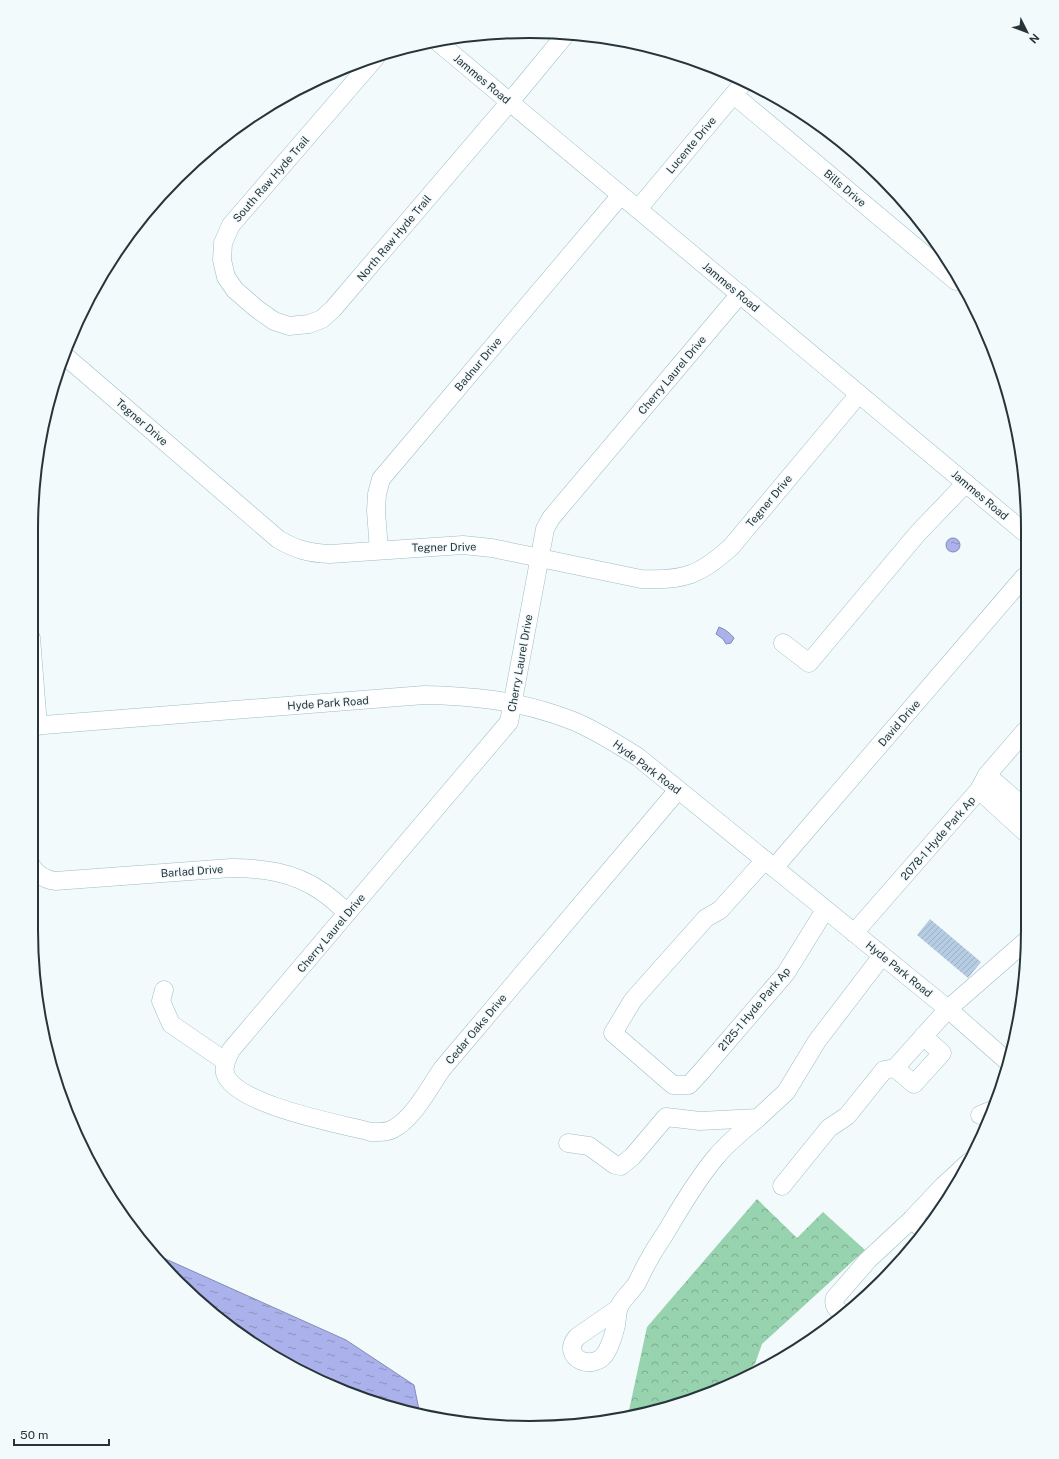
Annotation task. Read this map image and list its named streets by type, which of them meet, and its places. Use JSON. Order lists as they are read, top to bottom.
{
  "streets": {
    "street": [
      "Jammes Road",
      "Lucente Drive",
      "South Raw Hyde Trail",
      "Bills Drive",
      "North Raw Hyde Trail",
      "Badnur Drive",
      "Cherry Laurel Drive",
      "Tegner Drive",
      "Hyde Park Road",
      "David Drive",
      "2078-1 Hyde Park Ap",
      "Barlad Drive",
      "2125-1 Hyde Park Ap",
      "Cedar Oaks Drive"
    ]
  },
  "crossings": [
    ["Jammes Road", "Lucente Drive"],
    ["Jammes Road", "North Raw Hyde Trail"],
    ["Jammes Road", "Badnur Drive"],
    ["Jammes Road", "Cherry Laurel Drive"],
    ["Jammes Road", "Tegner Drive"],
    ["Lucente Drive", "Bills Drive"],
    ["South Raw Hyde Trail", "North Raw Hyde Trail"],
    ["Badnur Drive", "Tegner Drive"],
    ["Cherry Laurel Drive", "Tegner Drive"],
    ["Cherry Laurel Drive", "Hyde Park Road"],
    ["Cherry Laurel Drive", "Barlad Drive"],
    ["Cherry Laurel Drive", "Cedar Oaks Drive"],
    ["Hyde Park Road", "David Drive"],
    ["Hyde Park Road", "2078-1 Hyde Park Ap"],
    ["Hyde Park Road", "2125-1 Hyde Park Ap"],
    ["Hyde Park Road", "Cedar Oaks Drive"],
    ["David Drive", "2125-1 Hyde Park Ap"]
  ],
  "scale_bar": "50 m",
  "north": "bottom right"
}
